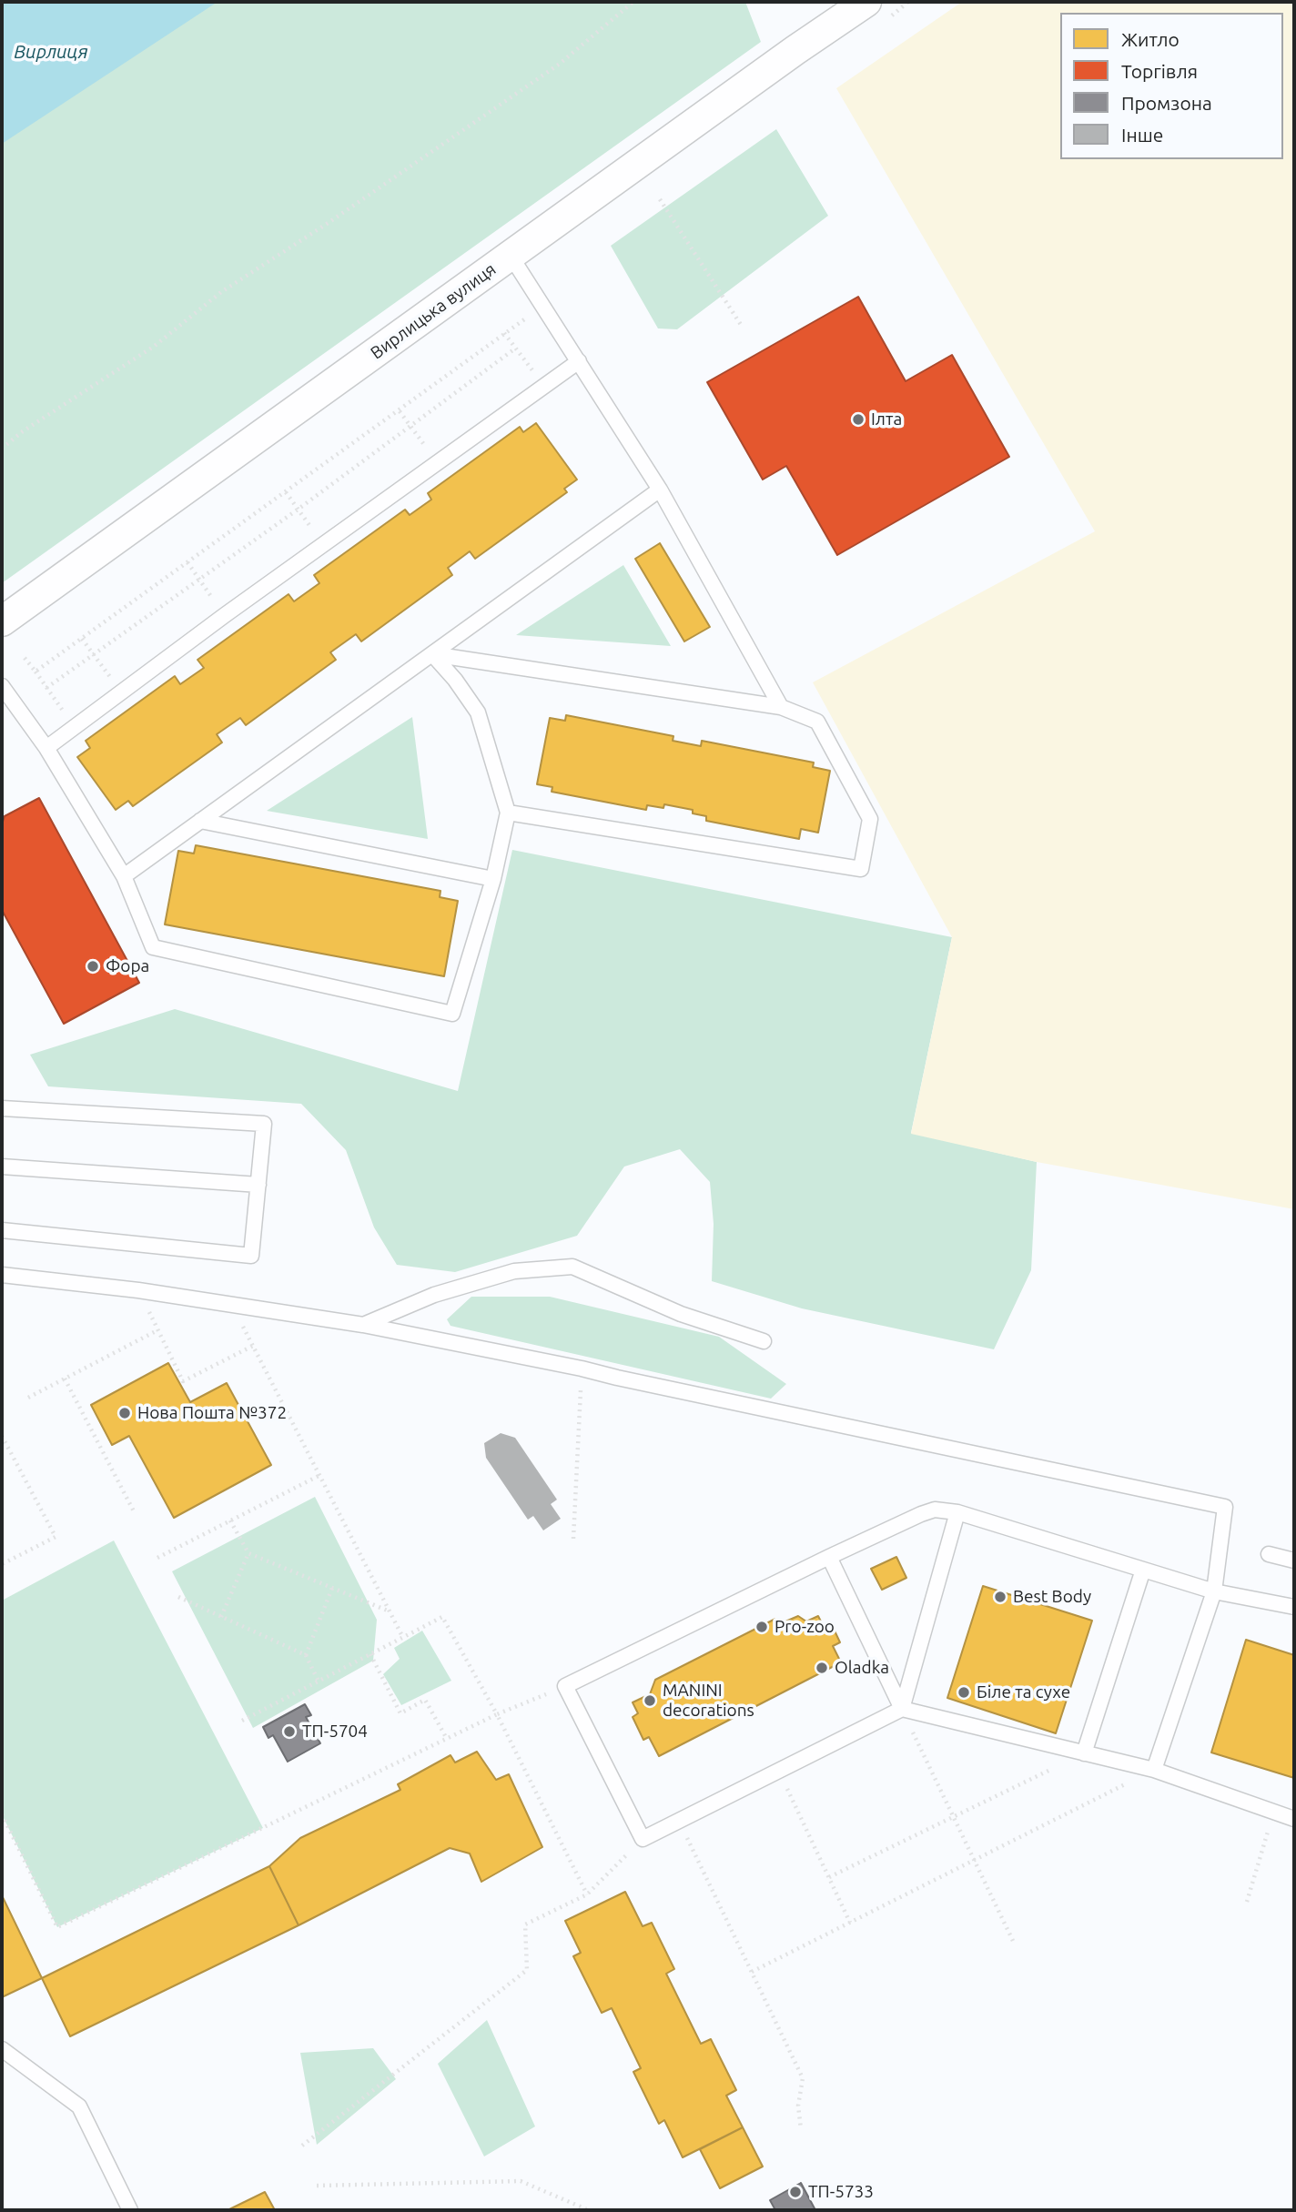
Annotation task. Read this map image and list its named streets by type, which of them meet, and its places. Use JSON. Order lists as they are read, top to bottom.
{
  "streets": {
    "street": ["Вирлицька вулиця"]
  },
  "water": ["Вирлиця"],
  "places": [
    "Ілта",
    "Фора",
    "Нова Пошта №372",
    "Best Body",
    "Pro-zoo",
    "Oladka",
    "Біле та сухе",
    "MANINI decorations",
    "ТП-5704",
    "ТП-5733"
  ],
  "legend": [
    "Житло",
    "Торгівля",
    "Промзона",
    "Інше"
  ]
}
